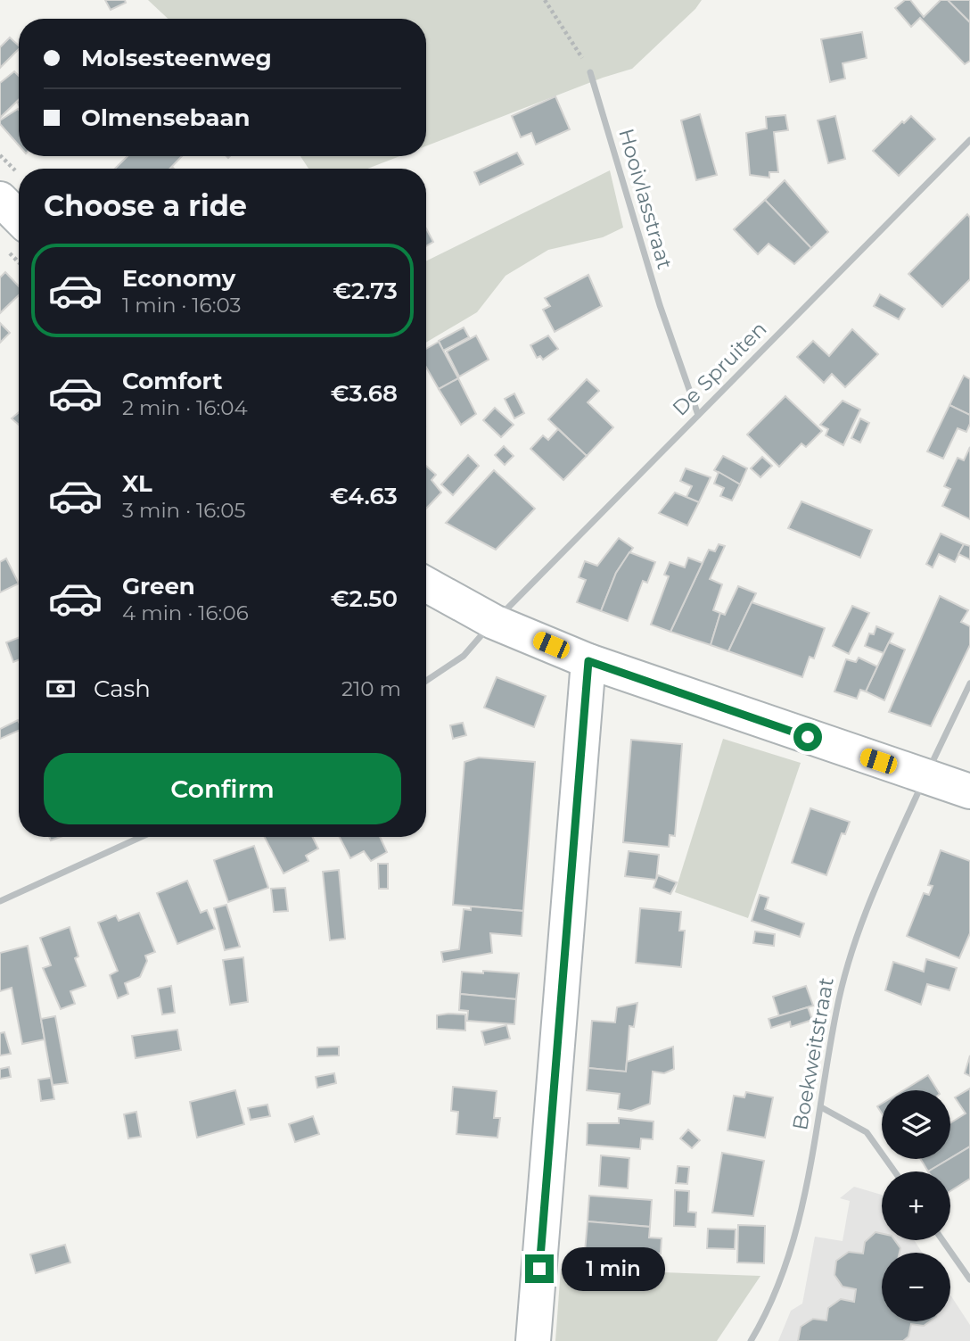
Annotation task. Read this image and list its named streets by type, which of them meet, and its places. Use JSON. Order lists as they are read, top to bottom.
{
  "streets": {
    "street": ["Hooivlasstraat", "De Spruiten", "Boekweitstraat"]
  },
  "crossings": [
    ["Hooivlasstraat", "De Spruiten"]
  ],
  "page": {
    "banner": ["Molsesteenweg", "Olmensebaan"],
    "heading": "Choose a ride",
    "list": [
      {
        "name": "Economy",
        "note": "1 min · 16:03",
        "value": "€2.73"
      },
      {
        "name": "Comfort",
        "note": "2 min · 16:04",
        "value": "€3.68"
      },
      {
        "name": "XL",
        "note": "3 min · 16:05",
        "value": "€4.63"
      },
      {
        "name": "Green",
        "note": "4 min · 16:06",
        "value": "€2.50"
      }
    ],
    "pay": ["Cash", "210 m"],
    "buttons": "Confirm",
    "map_buttons": ["+", "−"],
    "bubble": "1 min"
  }
}
